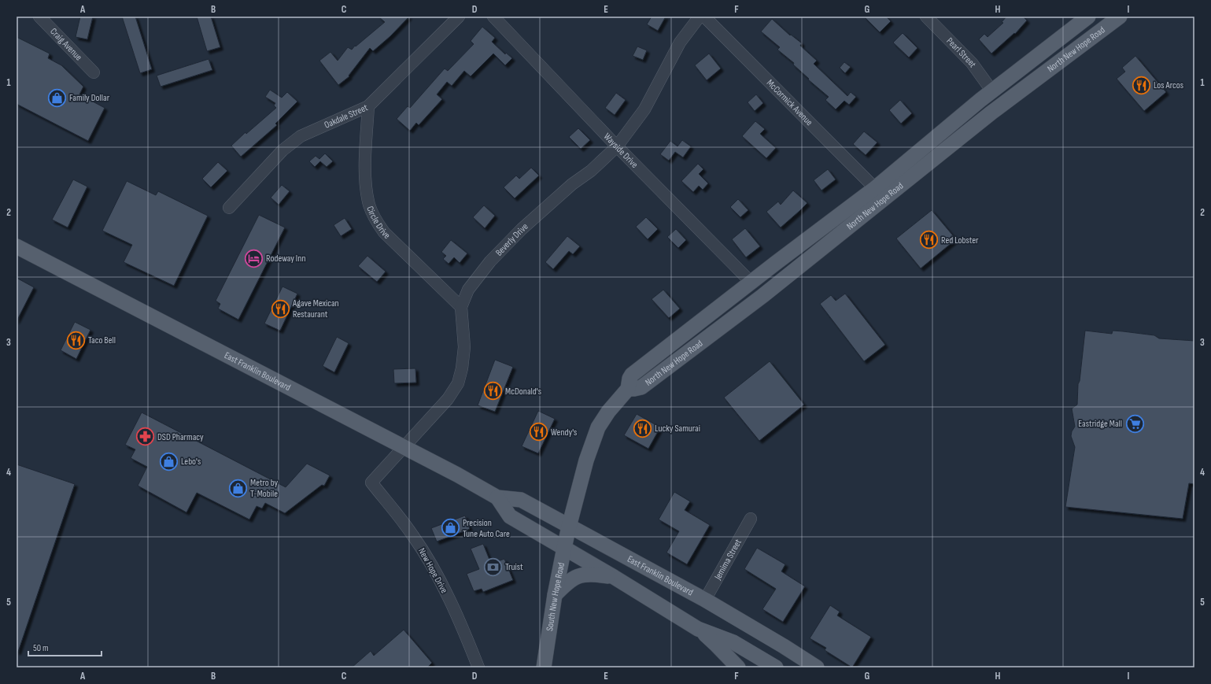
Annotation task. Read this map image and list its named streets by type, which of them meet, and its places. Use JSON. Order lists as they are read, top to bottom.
{
  "streets": {
    "main road": ["North New Hope Road", "East Franklin Boulevard", "South New Hope Road"],
    "street": [
      "Craig Avenue",
      "Pearl Street",
      "McCormick Avenue",
      "Oakdale Street",
      "Wayside Drive",
      "Circle Drive",
      "Beverly Drive",
      "Jemima Street",
      "New Hope Drive"
    ]
  },
  "crossings": [
    ["North New Hope Road", "Pearl Street"],
    ["North New Hope Road", "McCormick Avenue"],
    ["North New Hope Road", "Wayside Drive"],
    ["North New Hope Road", "East Franklin Boulevard"],
    ["North New Hope Road", "South New Hope Road"],
    ["Oakdale Street", "Circle Drive"],
    ["Wayside Drive", "Beverly Drive"],
    ["Circle Drive", "Beverly Drive"],
    ["Beverly Drive", "East Franklin Boulevard"],
    ["Beverly Drive", "New Hope Drive"],
    ["East Franklin Boulevard", "Jemima Street"],
    ["East Franklin Boulevard", "South New Hope Road"]
  ],
  "places": {
    "restaurant": [
      "Los Arcos",
      "Red Lobster",
      "Agave Mexican Restaurant",
      "Taco Bell",
      "McDonald's",
      "Lucky Samurai",
      "Wendy's"
    ],
    "shop": [
      "Family Dollar",
      "Lebo's",
      "Metro by T-Mobile",
      "Precision Tune Auto Care"
    ],
    "hotel": ["Rodeway Inn"],
    "supermarket": ["Eastridge Mall"],
    "pharmacy": ["DSD Pharmacy"],
    "bank": ["Truist"]
  },
  "scale_bar": "50 m",
  "grid": {
    "columns": [
      "A",
      "B",
      "C",
      "D",
      "E",
      "F",
      "G",
      "H",
      "I"
    ],
    "rows": [
      "1",
      "2",
      "3",
      "4",
      "5"
    ]
  }
}
